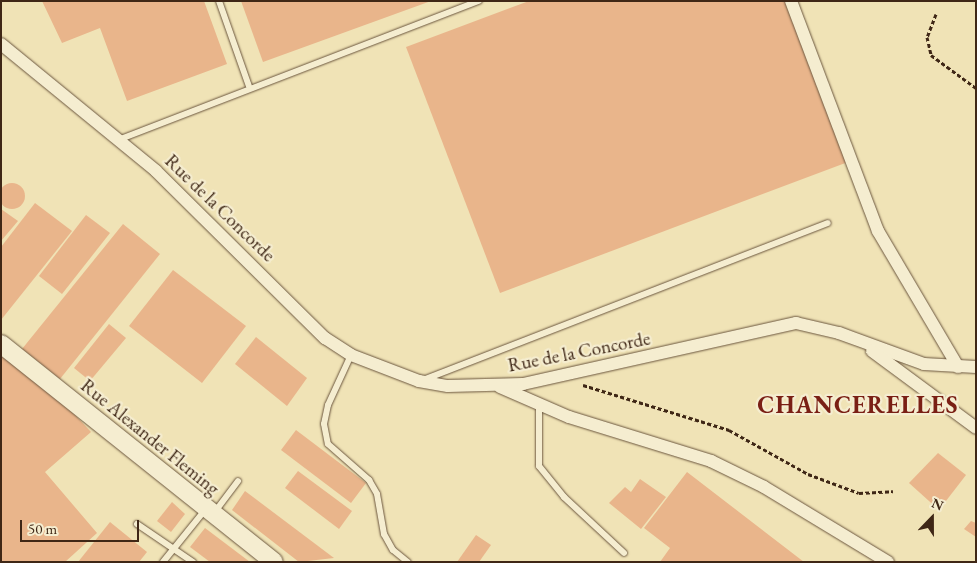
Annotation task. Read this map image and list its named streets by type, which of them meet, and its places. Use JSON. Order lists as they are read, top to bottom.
{
  "streets": {
    "street": ["Rue de la Concorde", "Rue Alexander Fleming"]
  },
  "districts": ["CHANCERELLES"],
  "scale_bar": "50 m",
  "north": "top"
}
